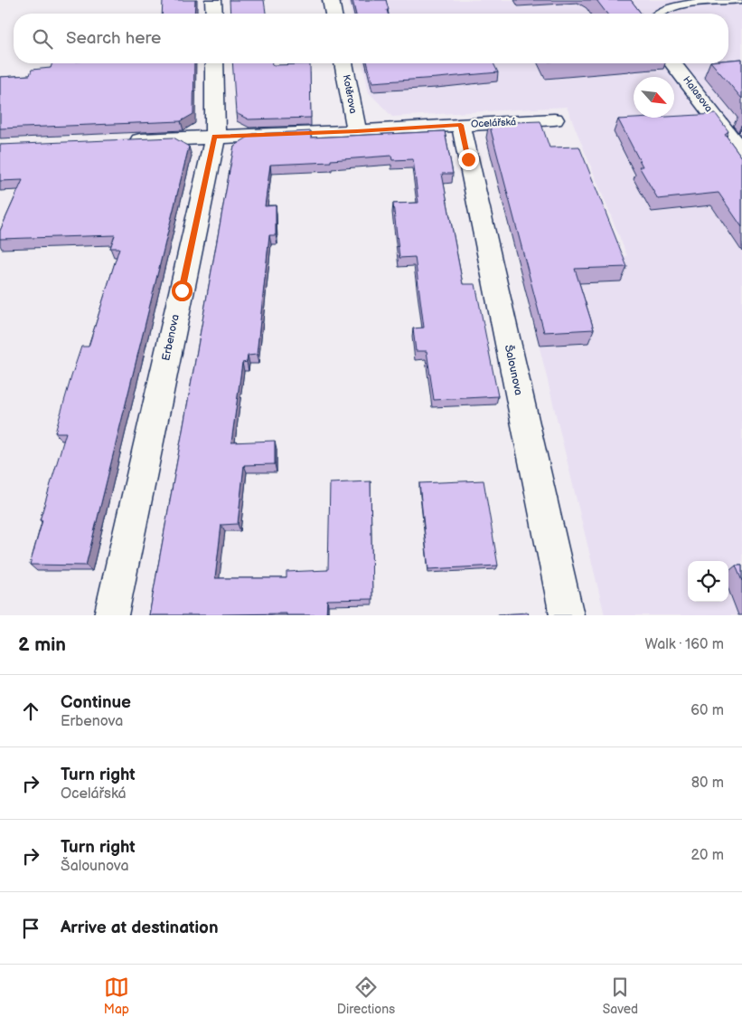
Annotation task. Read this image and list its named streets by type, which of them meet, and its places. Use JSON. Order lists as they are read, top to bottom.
{
  "streets": {
    "street": [
      "Kotěrova",
      "Halasova",
      "Ocelářská",
      "Erbenova",
      "Šalounova"
    ]
  },
  "crossings": [
    ["Kotěrova", "Ocelářská"],
    ["Ocelářská", "Erbenova"],
    ["Ocelářská", "Šalounova"]
  ],
  "north": "bottom right",
  "page": {
    "search": "Search here",
    "heading": ["2 min", "Walk · 160 m"],
    "list": [
      ["Continue", "Erbenova", "60 m"],
      ["Turn right", "Ocelářská", "80 m"],
      ["Turn right", "Šalounova", "20 m"],
      "Arrive at destination"
    ],
    "nav": ["Map", "Directions", "Saved"]
  }
}
